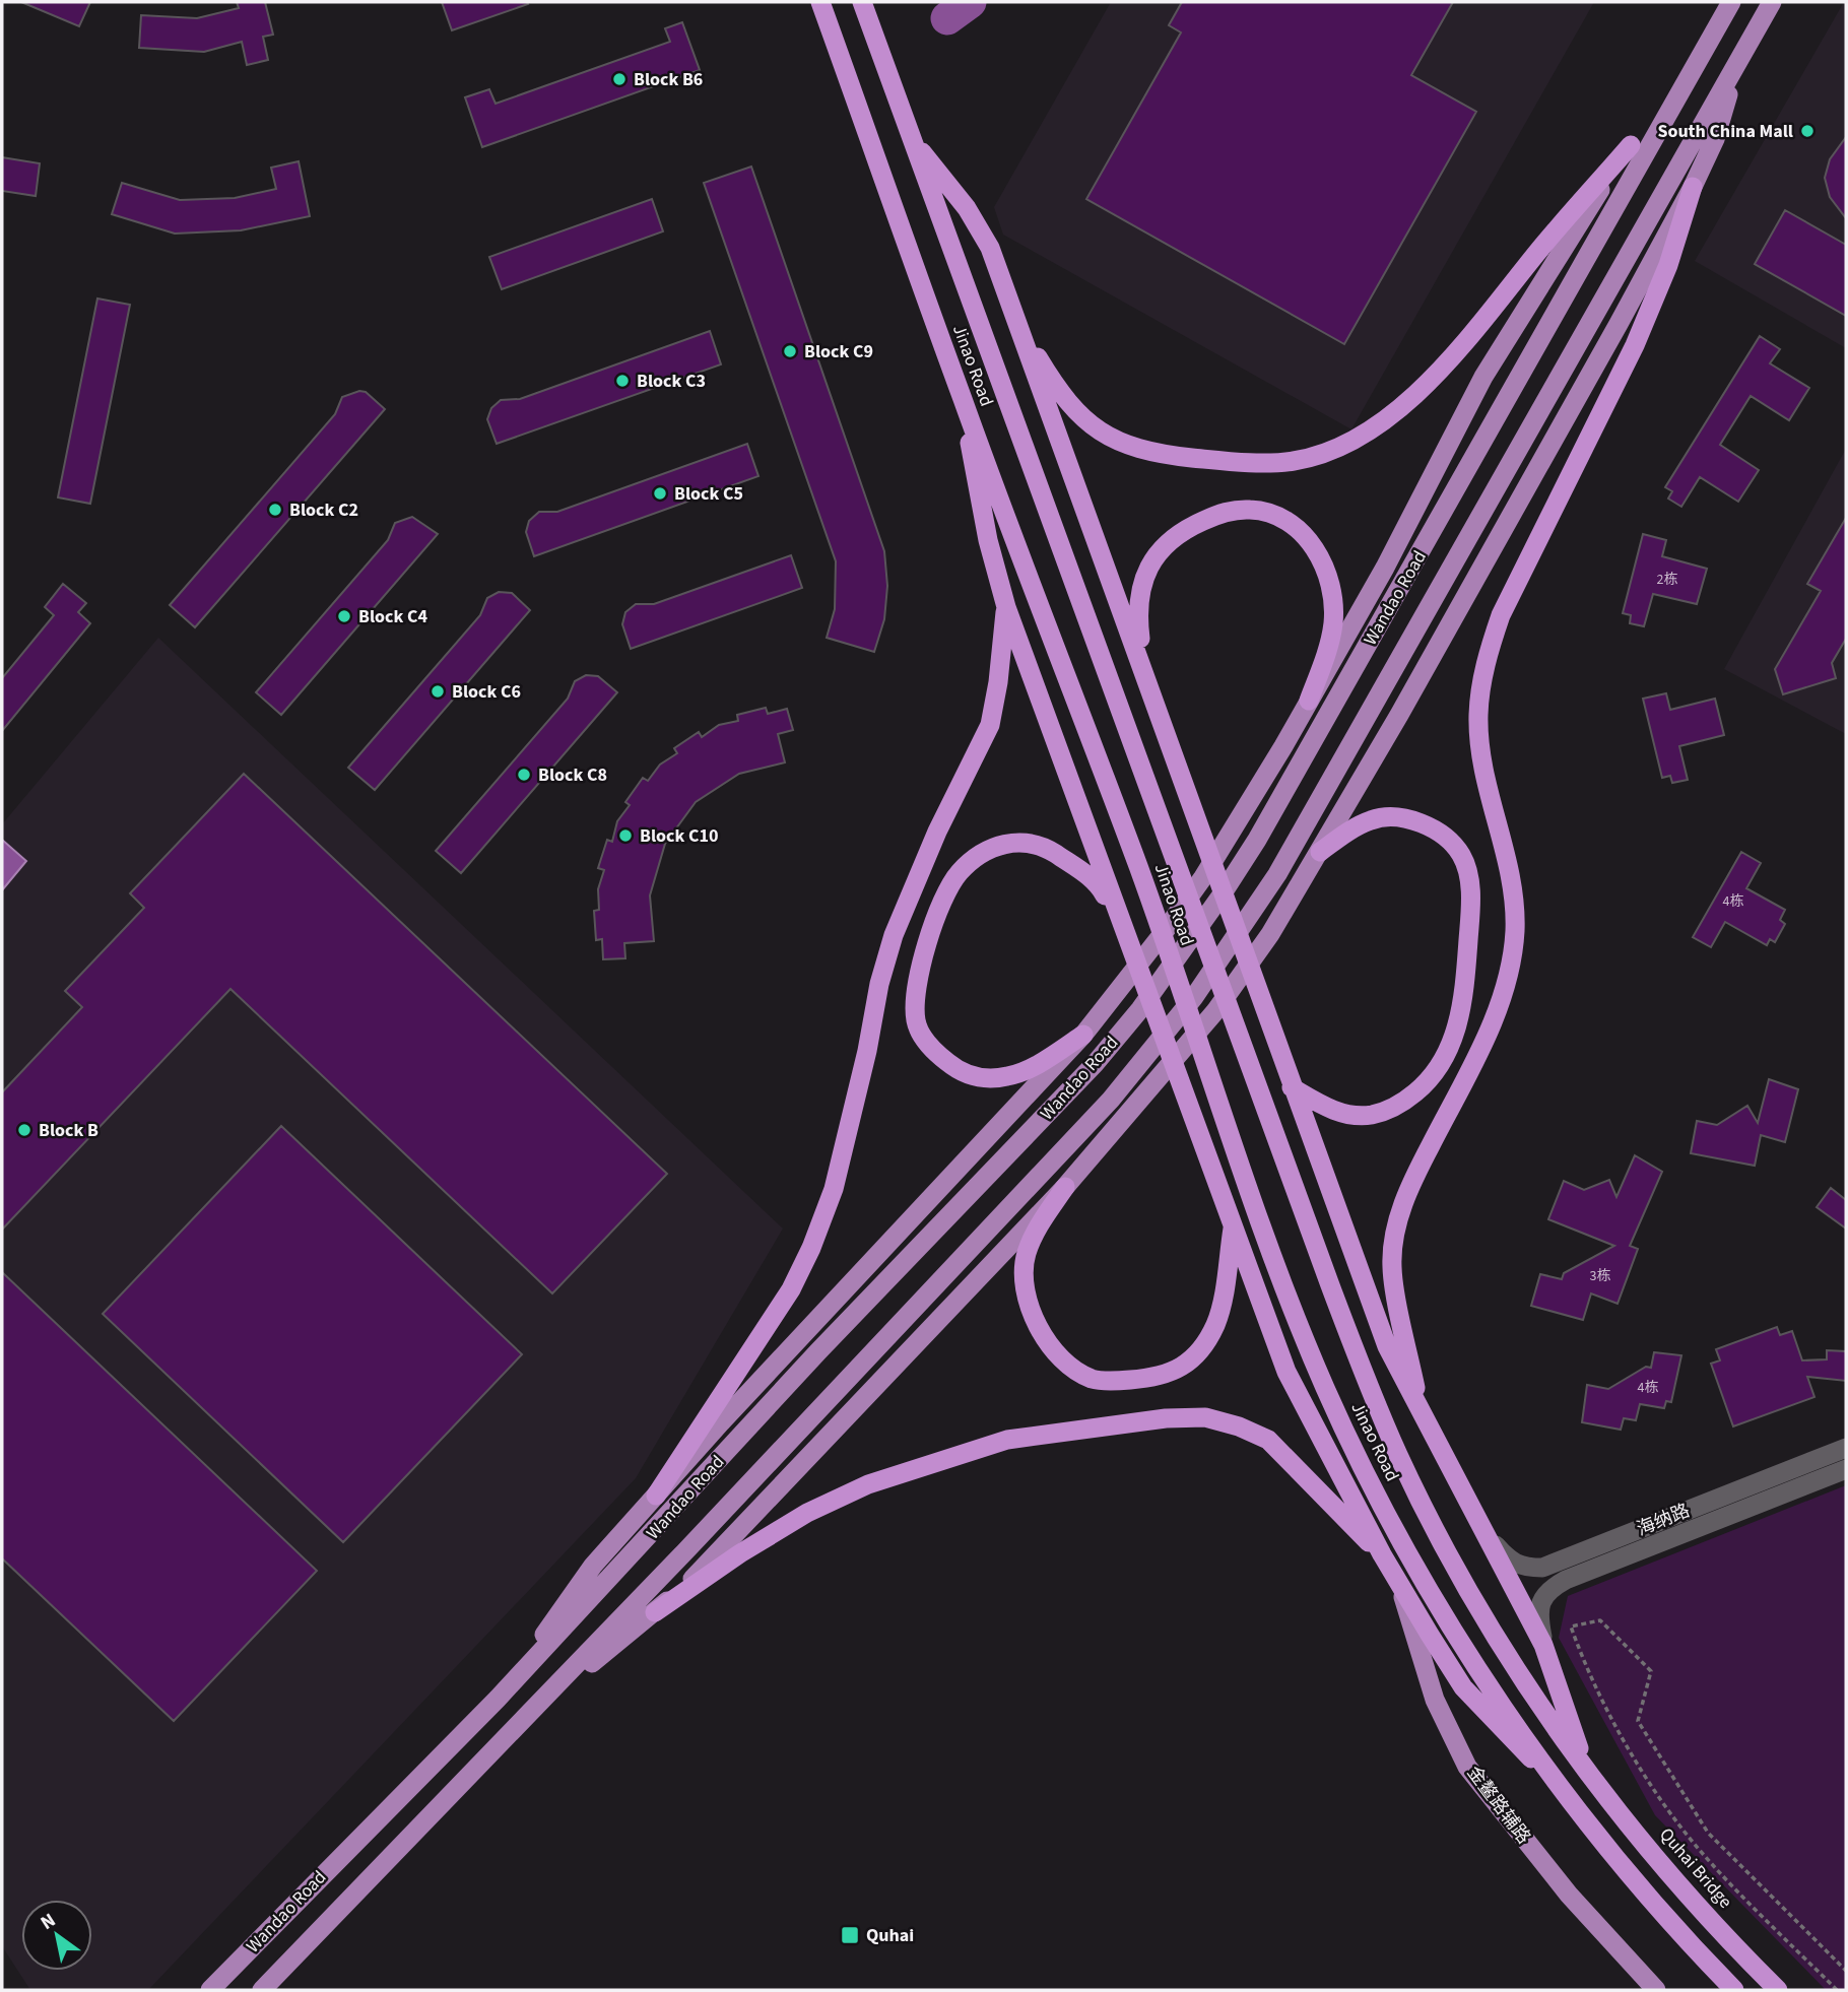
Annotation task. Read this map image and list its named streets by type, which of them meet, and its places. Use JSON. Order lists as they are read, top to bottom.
{
  "streets": {
    "highway": ["Jinao Road", "Quhai Bridge"],
    "main road": ["Wandao Road", "金鳌路辅路"],
    "street": ["海纳路"]
  },
  "crossings": [
    ["Jinao Road", "Quhai Bridge"]
  ],
  "places": {
    "other": [
      "Block B6",
      "South China Mall",
      "Block C9",
      "Block C3",
      "Block C5",
      "Block C2",
      "Block C4",
      "Block C6",
      "Block C8",
      "Block C10",
      "Block B"
    ],
    "transit": ["Quhai"]
  },
  "house_numbers": [
    "2栋",
    "4栋",
    "3栋",
    "4栋"
  ],
  "north": "top left"
}
